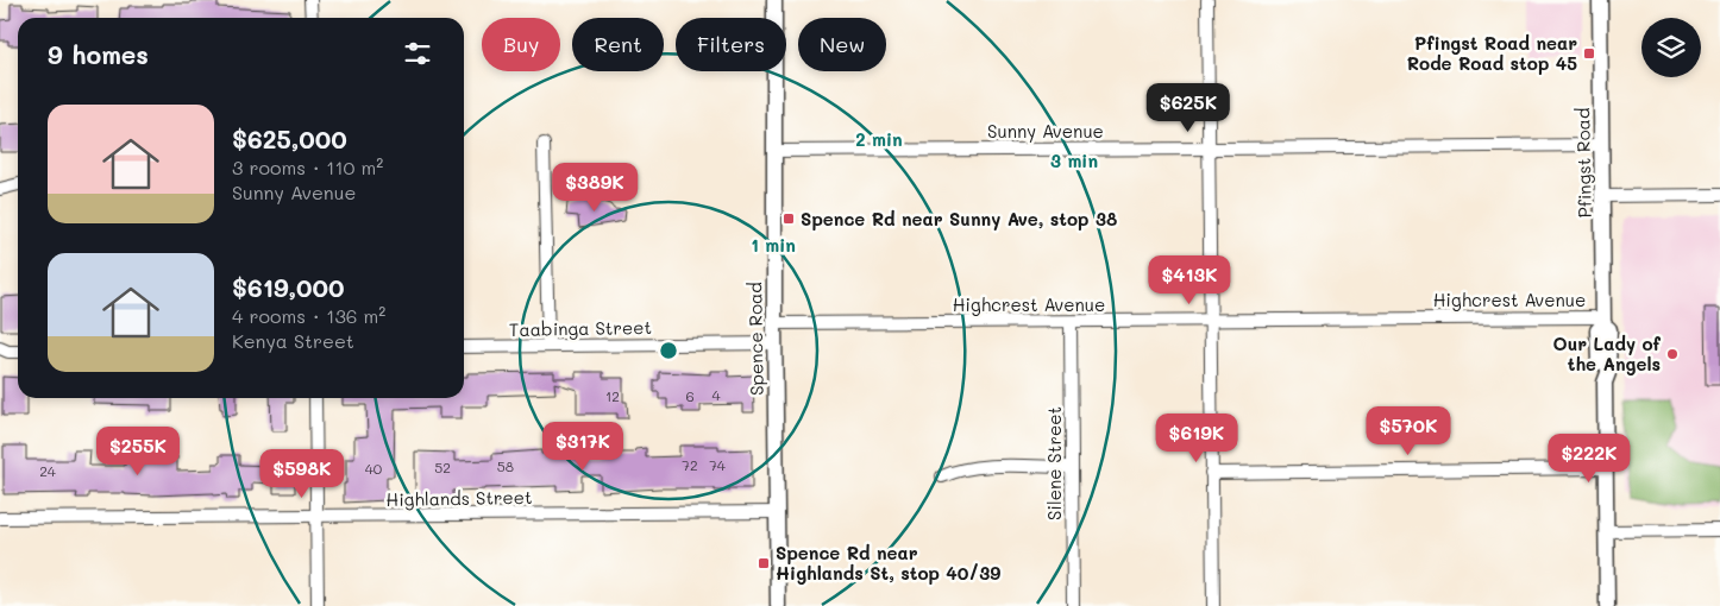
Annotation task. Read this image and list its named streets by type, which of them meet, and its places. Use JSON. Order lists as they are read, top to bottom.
{
  "streets": {
    "street": [
      "Sunny Avenue",
      "Pfingst Road",
      "Highcrest Avenue",
      "Taabinga Street",
      "Spence Road",
      "Silene Street",
      "Highlands Street"
    ]
  },
  "crossings": [
    ["Sunny Avenue", "Pfingst Road"],
    ["Sunny Avenue", "Spence Road"],
    ["Pfingst Road", "Highcrest Avenue"],
    ["Highcrest Avenue", "Spence Road"],
    ["Highcrest Avenue", "Silene Street"],
    ["Taabinga Street", "Spence Road"],
    ["Spence Road", "Highlands Street"]
  ],
  "places": {
    "transit": ["Pfingst Road near Rode Road stop 45", "Spence Rd near Sunny Ave, stop 38", "Spence Rd near Highlands St, stop 40/39"],
    "other": ["Our Lady of the Angels"]
  },
  "house_numbers": [
    "4",
    "12",
    "6",
    "72",
    "74",
    "58",
    "52",
    "40",
    "24"
  ],
  "page": {
    "chip": [
      "Buy",
      "Rent",
      "Filters",
      "New"
    ],
    "heading": "9 homes",
    "price": [
      "$625K",
      "$389K",
      "$413K",
      "$570K",
      "$619K",
      "$317K",
      "$255K",
      "$222K",
      "$598K"
    ],
    "list": [
      {
        "name": "$625,000",
        "note": "3 rooms · 110 m² · Sunny Avenue"
      },
      {
        "name": "$619,000",
        "note": "4 rooms · 136 m² · Kenya Street"
      }
    ]
  },
  "rings": ["2 min", "3 min", "1 min"]
}
